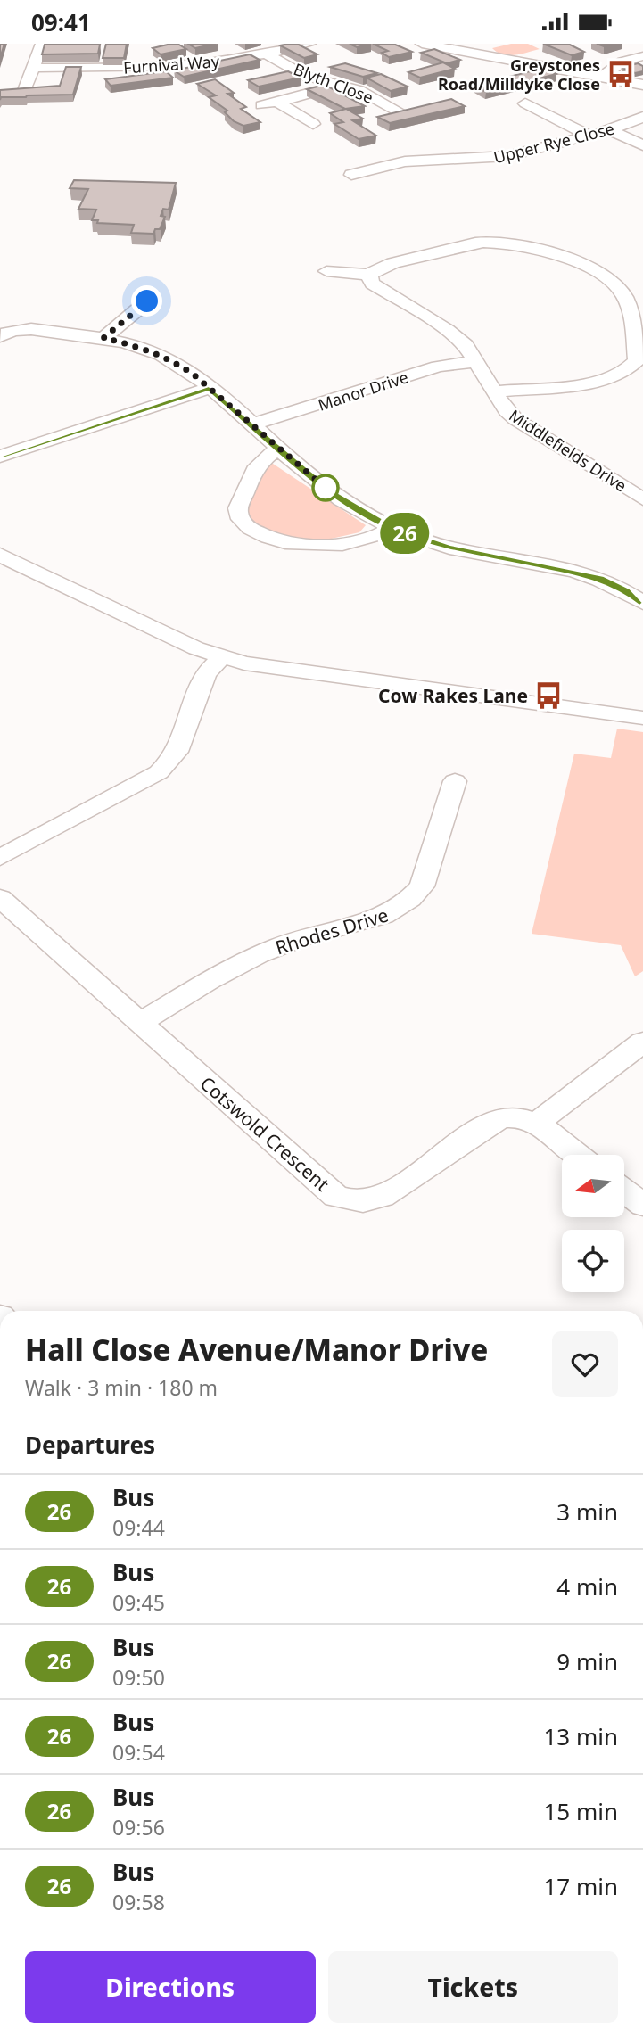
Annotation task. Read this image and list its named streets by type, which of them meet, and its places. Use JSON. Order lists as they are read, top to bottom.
{
  "streets": {
    "street": [
      "Furnival Way",
      "Blyth Close",
      "Upper Rye Close",
      "Manor Drive",
      "Middlefields Drive",
      "Rhodes Drive",
      "Cotswold Crescent"
    ]
  },
  "crossings": [
    ["Furnival Way", "Blyth Close"],
    ["Manor Drive", "Middlefields Drive"],
    ["Rhodes Drive", "Cotswold Crescent"]
  ],
  "places": {
    "bus stop": ["Greystones Road/Milldyke Close", "Cow Rakes Lane"]
  },
  "lines": ["bus line 26"],
  "north": "left",
  "page": {
    "status": "09:41",
    "on_map": "26",
    "heading": [
      ["Hall Close Avenue/Manor Drive", "Walk · 3 min · 180 m"],
      "Departures"
    ],
    "list": [
      {
        "mark": "26",
        "name": "Bus",
        "note": "09:44",
        "value": "3 min"
      },
      {
        "mark": "26",
        "name": "Bus",
        "note": "09:45",
        "value": "4 min"
      },
      {
        "mark": "26",
        "name": "Bus",
        "note": "09:50",
        "value": "9 min"
      },
      {
        "mark": "26",
        "name": "Bus",
        "note": "09:54",
        "value": "13 min"
      },
      {
        "mark": "26",
        "name": "Bus",
        "note": "09:56",
        "value": "15 min"
      },
      {
        "mark": "26",
        "name": "Bus",
        "note": "09:58",
        "value": "17 min"
      }
    ],
    "buttons": ["Directions", "Tickets"]
  }
}
